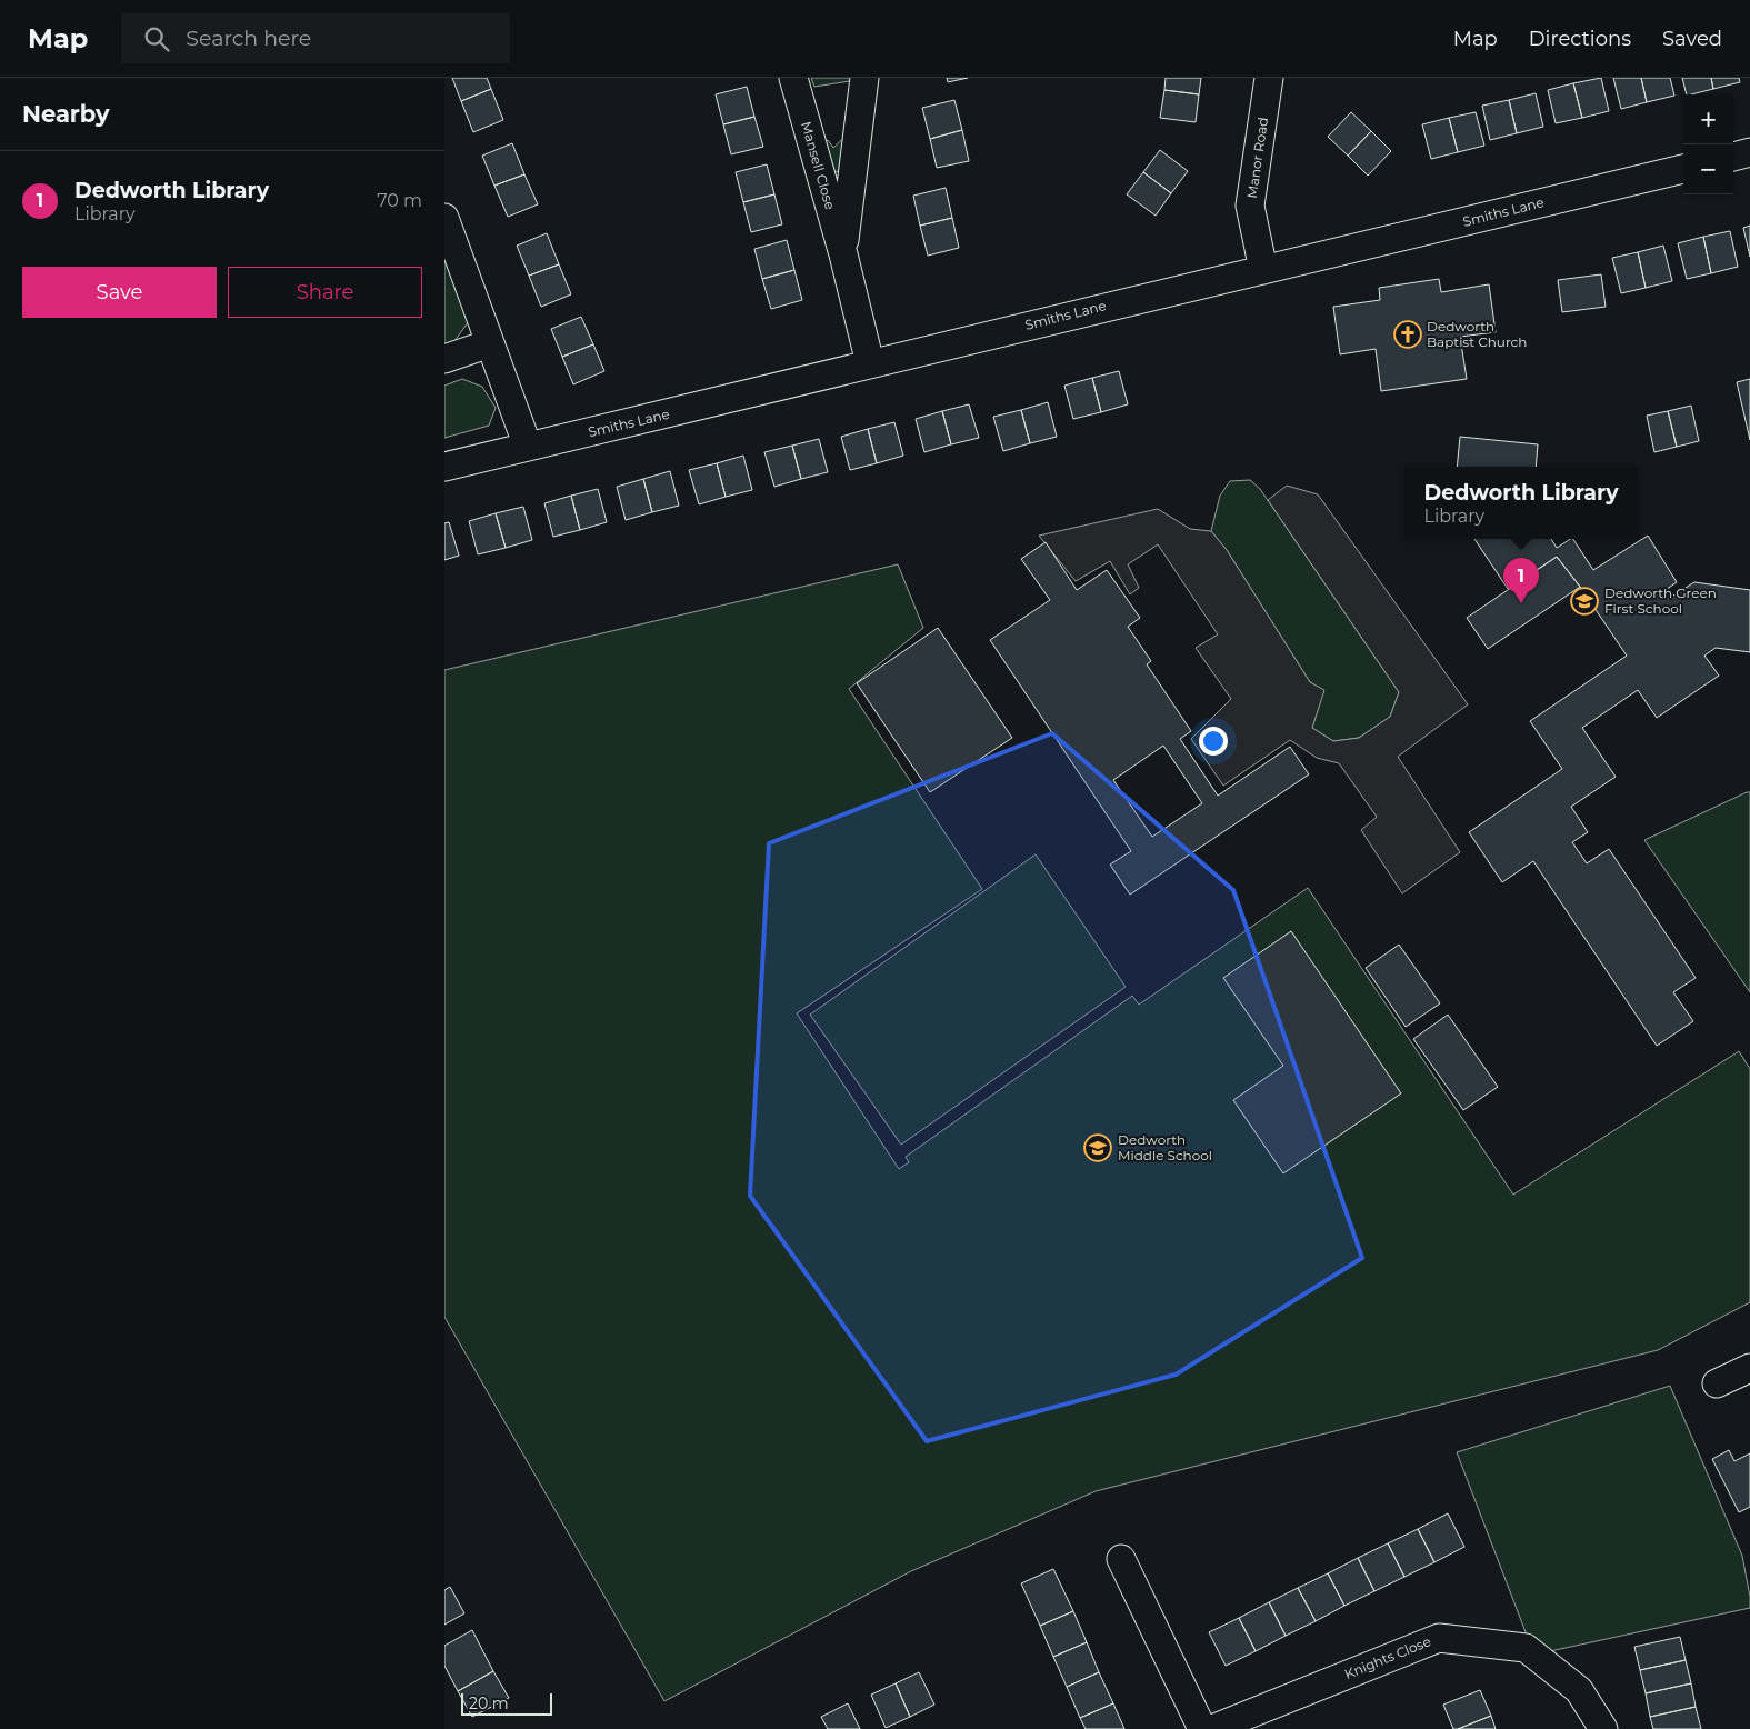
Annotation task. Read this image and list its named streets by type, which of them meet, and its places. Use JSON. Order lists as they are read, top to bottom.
{
  "streets": {
    "street": [
      "Manor Road",
      "Mansell Close",
      "Smiths Lane",
      "Knights Close"
    ]
  },
  "crossings": [
    ["Manor Road", "Smiths Lane"],
    ["Mansell Close", "Smiths Lane"]
  ],
  "places": {
    "church": ["Dedworth Baptist Church"],
    "school or university": ["Dedworth Green First School", "Dedworth Middle School"]
  },
  "scale_bar": "20 m",
  "page": {
    "header": "Map",
    "search": "Search here",
    "nav": ["Map", "Directions", "Saved"],
    "heading": "Nearby",
    "map_buttons": ["+", "−"],
    "list": [
      {
        "mark": "1",
        "name": "Dedworth Library",
        "note": "Library",
        "value": "70 m"
      }
    ],
    "buttons": ["Save", "Share"],
    "popup": ["Dedworth Library", "Library"],
    "pins": "1",
    "scale": "20 m"
  }
}
